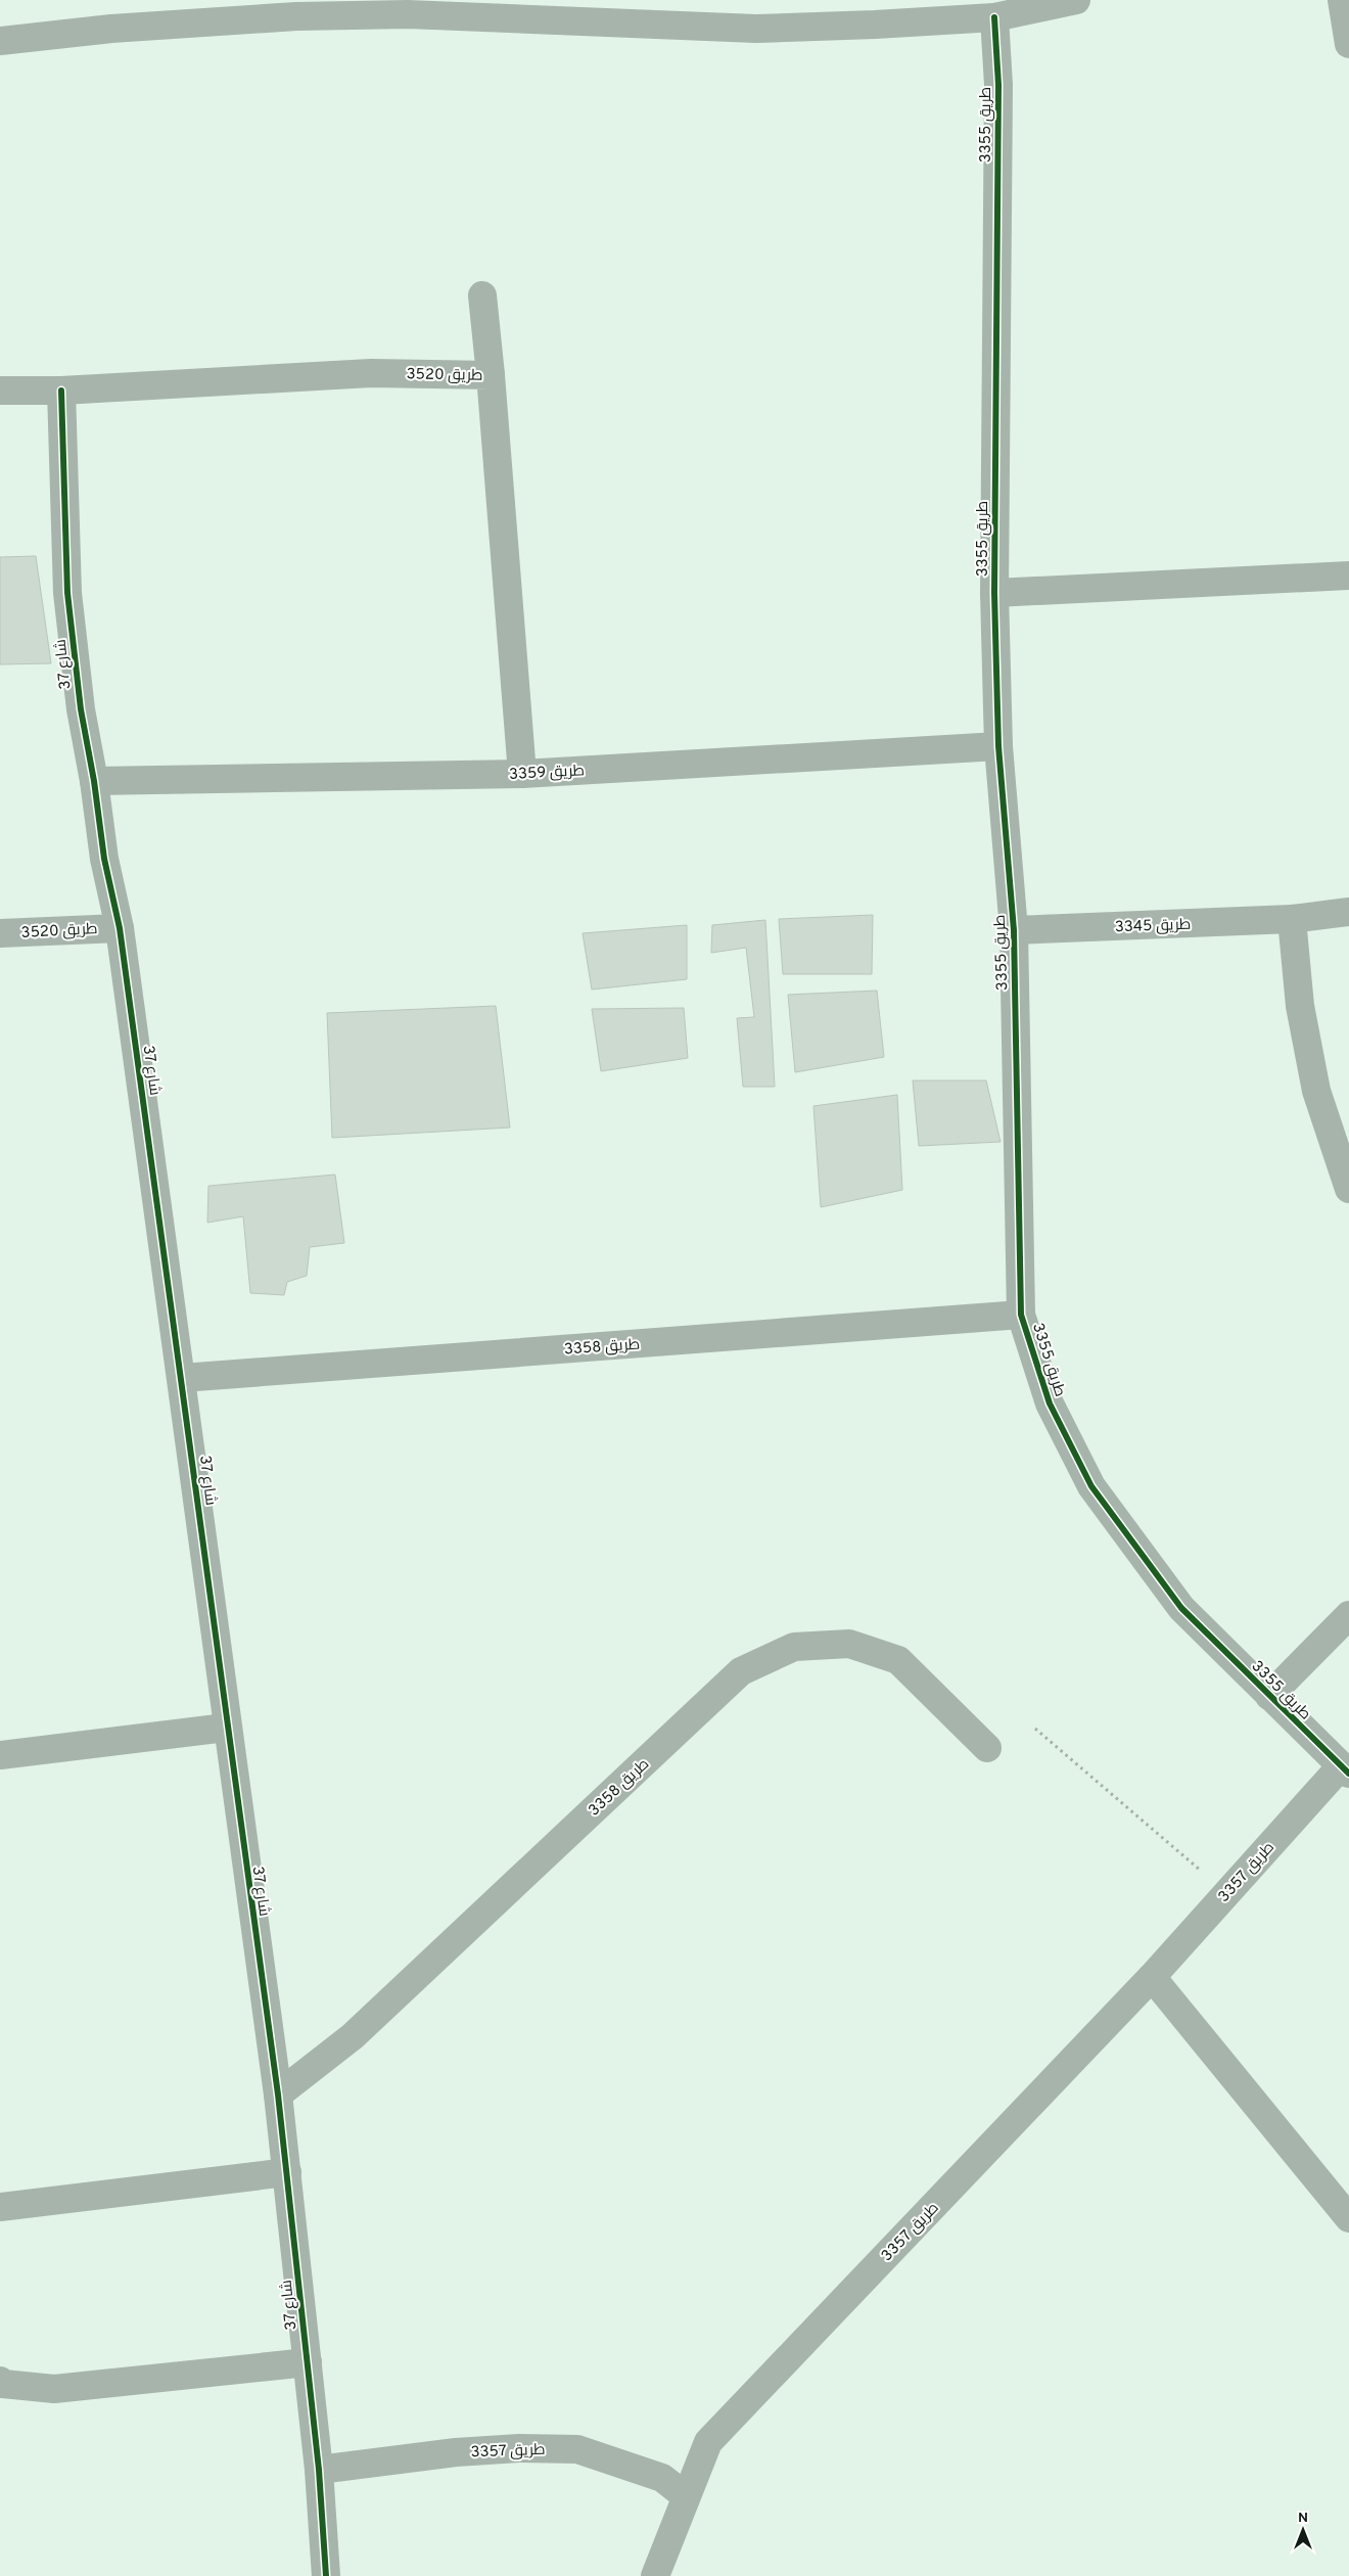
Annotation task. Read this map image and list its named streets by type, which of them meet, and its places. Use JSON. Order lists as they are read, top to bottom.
{
  "streets": {
    "street": [
      "طريق 3355",
      "طريق 3520",
      "شارع 37",
      "طريق 3359",
      "طريق 3345",
      "طريق 3358",
      "طريق 3357"
    ]
  },
  "crossings": [
    ["طريق 3355", "طريق 3359"],
    ["طريق 3355", "طريق 3345"],
    ["طريق 3355", "طريق 3358"],
    ["طريق 3355", "طريق 3357"],
    ["طريق 3520", "شارع 37"],
    ["طريق 3520", "طريق 3359"],
    ["شارع 37", "طريق 3359"],
    ["شارع 37", "طريق 3358"],
    ["شارع 37", "طريق 3357"]
  ],
  "north": "top"
}
